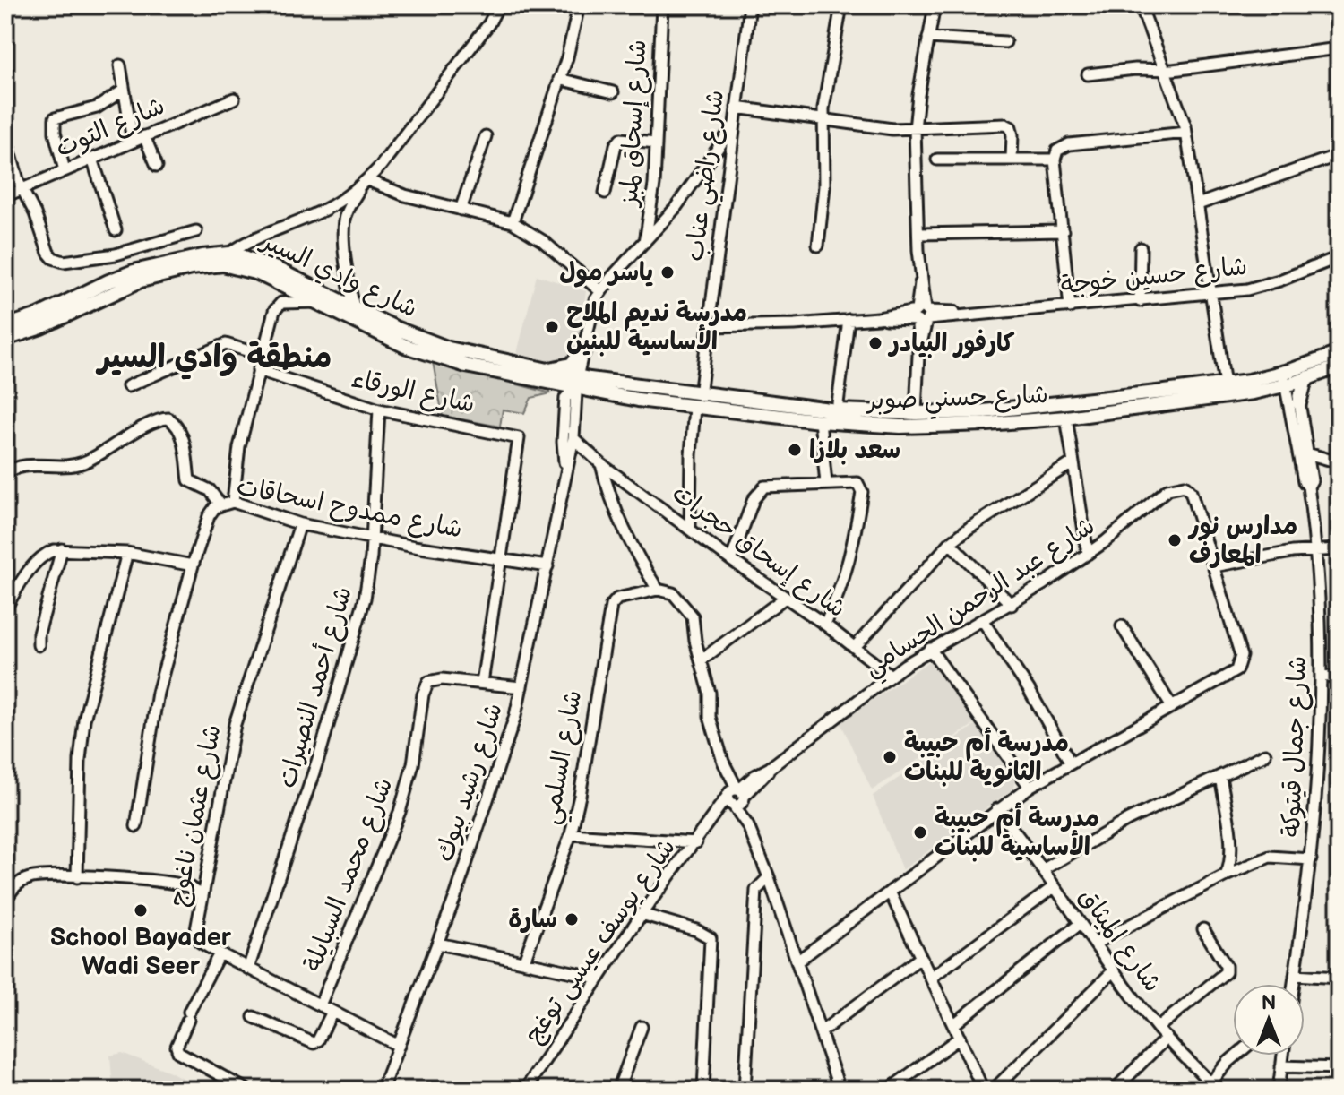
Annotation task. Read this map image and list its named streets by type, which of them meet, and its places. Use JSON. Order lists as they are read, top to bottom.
{
  "streets": {
    "main road": ["شارع وادي السير", "شارع حسني صوبر"],
    "street": [
      "شارع إسحاق لمبز",
      "شارع التوت",
      "شارع راضي عناب",
      "شارع حسين خوجة",
      "شارع الورقاء",
      "شارع ممدوح اسحاقات",
      "شارع إسحاق حجرات",
      "شارع عبد الرحمن الحسامي",
      "شارع أحمد النصيرات",
      "شارع جمال قيتوكة",
      "شارع السلمي",
      "شارع رشيد بيوك",
      "شارع عثمان ناغوج",
      "شارع محمد السبايلة",
      "شارع الميثاق",
      "شارع يوسف عيسى توغج"
    ]
  },
  "crossings": [
    ["شارع راضي عناب", "شارع حسين خوجة"],
    ["شارع راضي عناب", "شارع حسني صوبر"],
    ["شارع راضي عناب", "شارع إسحاق حجرات"],
    ["شارع وادي السير", "شارع حسني صوبر"],
    ["شارع وادي السير", "شارع رشيد بيوك"],
    ["شارع الورقاء", "شارع ممدوح اسحاقات"],
    ["شارع الورقاء", "شارع أحمد النصيرات"],
    ["شارع حسني صوبر", "شارع جمال قيتوكة"],
    ["شارع حسني صوبر", "شارع رشيد بيوك"],
    ["شارع ممدوح اسحاقات", "شارع أحمد النصيرات"],
    ["شارع ممدوح اسحاقات", "شارع رشيد بيوك"],
    ["شارع ممدوح اسحاقات", "شارع عثمان ناغوج"],
    ["شارع إسحاق حجرات", "شارع عبد الرحمن الحسامي"],
    ["شارع إسحاق حجرات", "شارع رشيد بيوك"],
    ["شارع عبد الرحمن الحسامي", "شارع الميثاق"],
    ["شارع عبد الرحمن الحسامي", "شارع يوسف عيسى توغج"],
    ["شارع أحمد النصيرات", "شارع عثمان ناغوج"],
    ["شارع رشيد بيوك", "شارع عثمان ناغوج"],
    ["شارع رشيد بيوك", "شارع محمد السبايلة"],
    ["شارع عثمان ناغوج", "شارع محمد السبايلة"]
  ],
  "districts": ["منطقة وادي السير"],
  "places": [
    "ياسر مول",
    "مدرسة نديم الملاح الأساسية للبنين",
    "كارفور البيادر",
    "سعد بلازا",
    "مدارس نور المعارف",
    "مدرسة أم حبيبة الثانوية للبنات",
    "مدرسة أم حبيبة الأساسية للبنات",
    "School Bayader Wadi Seer",
    "سارة"
  ],
  "north": "top"
}
